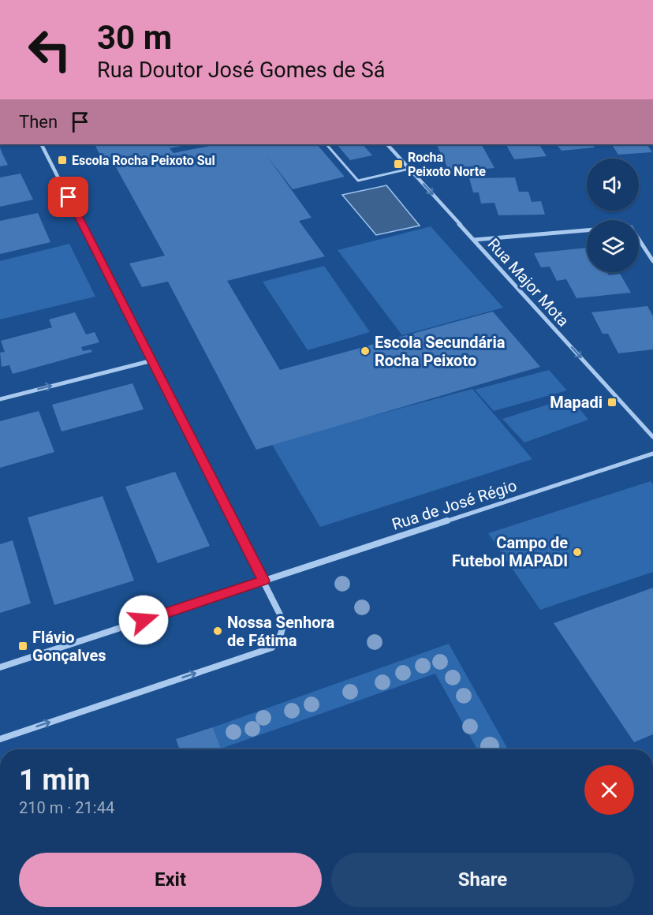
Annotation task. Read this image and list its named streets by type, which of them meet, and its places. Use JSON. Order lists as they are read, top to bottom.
{
  "streets": {
    "street": ["Rua Major Mota", "Rua de José Régio"]
  },
  "one_way": ["Rua Major Mota"],
  "places": {
    "transit": [
      "Escola Rocha Peixoto Sul",
      "Rocha Peixoto Norte",
      "Mapadi",
      "Flávio Gonçalves"
    ],
    "other": ["Escola Secundária Rocha Peixoto", "Campo de Futebol MAPADI", "Nossa Senhora de Fátima"]
  },
  "page": {
    "turn": ["30 m", "Rua Doutor José Gomes de Sá"],
    "then": "Then",
    "heading": ["1 min", "210 m · 21:44"],
    "buttons": ["Exit", "Share"]
  }
}
